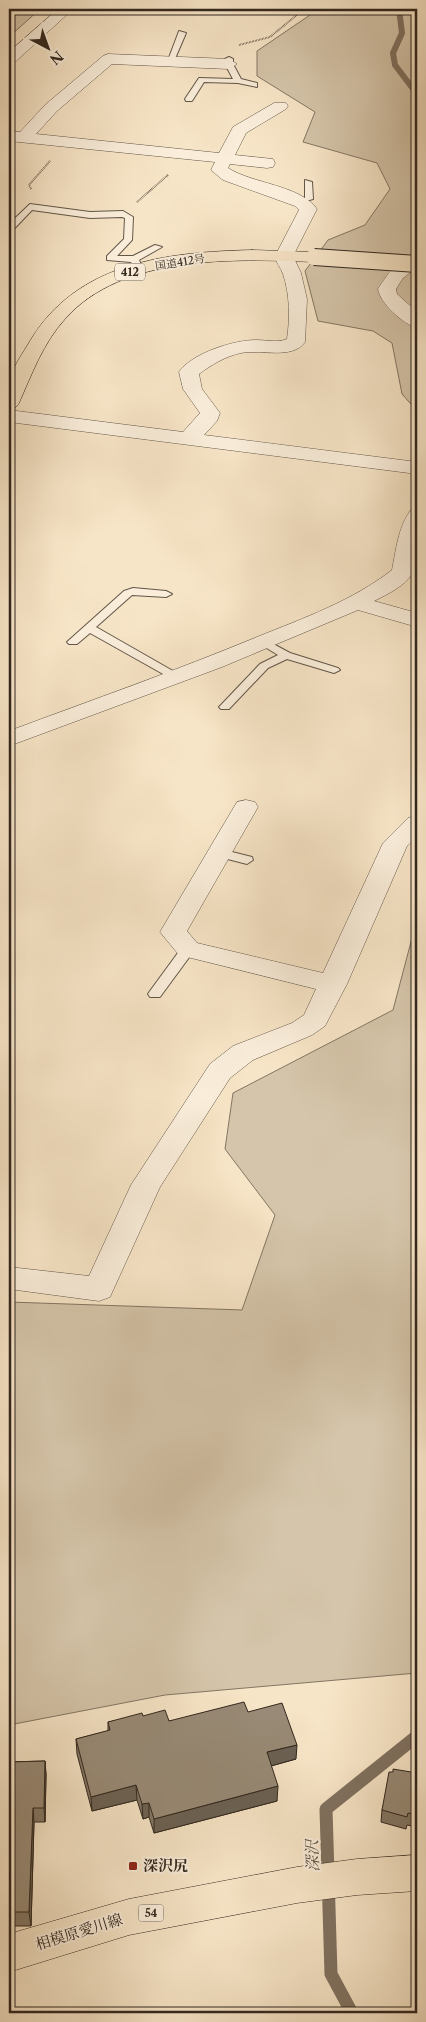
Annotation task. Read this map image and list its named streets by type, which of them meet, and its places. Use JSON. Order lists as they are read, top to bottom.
{
  "streets": {
    "main road": [
      "国道412号",
      "412",
      "54",
      "相模原愛川線"
    ]
  },
  "water": ["深沢"],
  "places": {
    "transit": ["深沢尻"]
  },
  "north": "bottom right"
}
